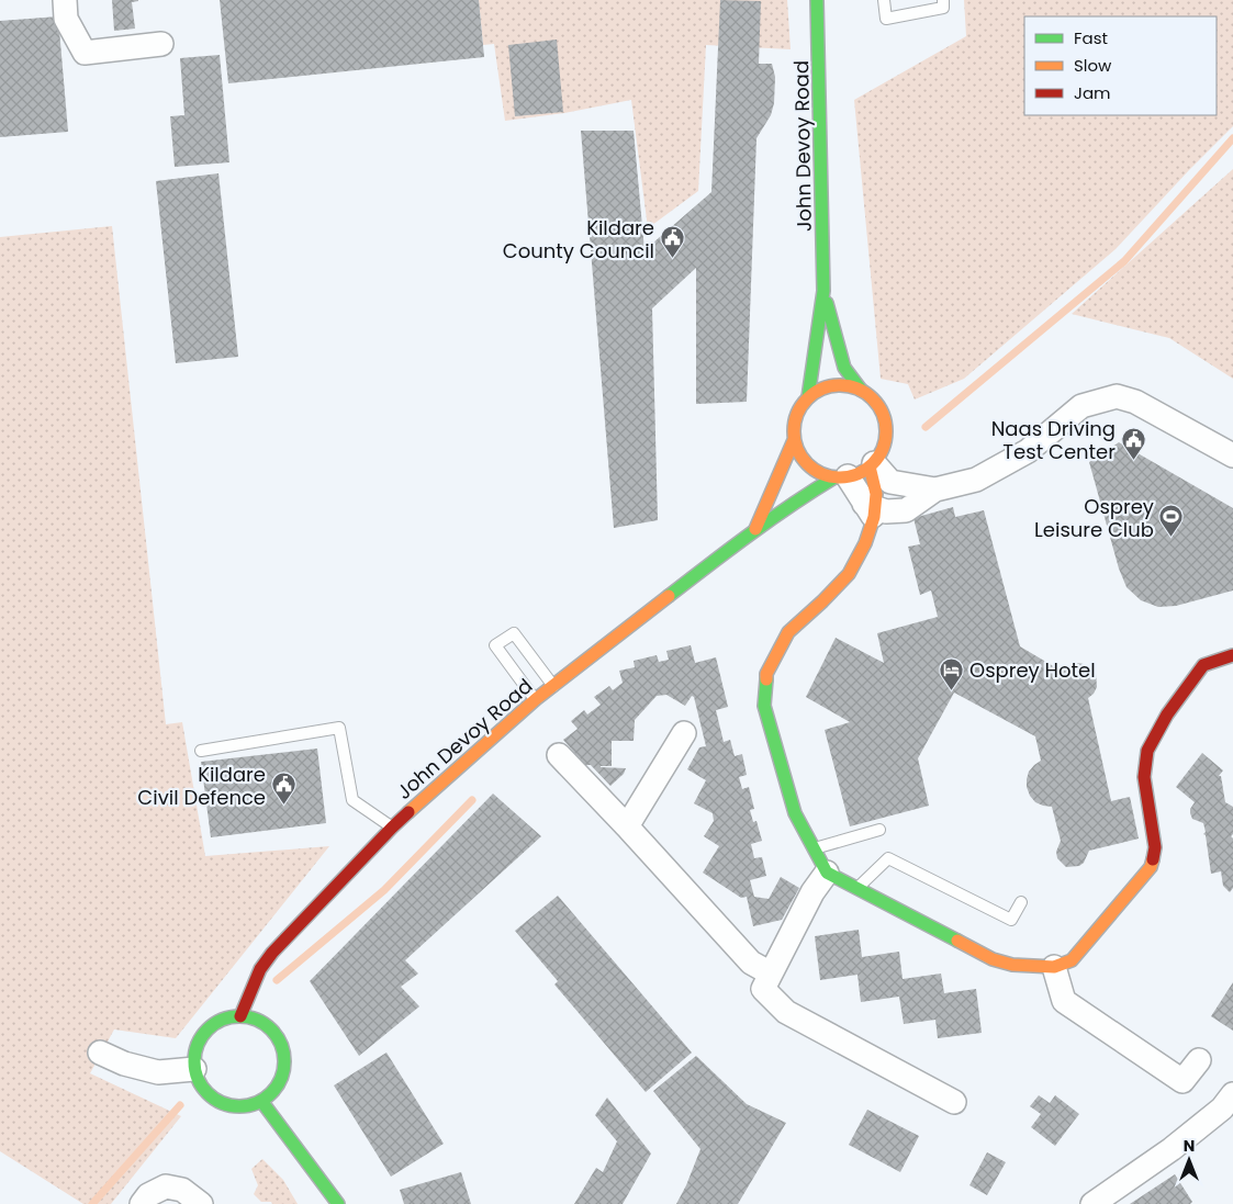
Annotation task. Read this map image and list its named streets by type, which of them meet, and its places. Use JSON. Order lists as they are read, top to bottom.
{
  "streets": {
    "street": ["John Devoy Road"]
  },
  "places": {
    "public building": ["Kildare County Council", "Naas Driving Test Center", "Kildare Civil Defence"],
    "sports": ["Osprey Leisure Club"],
    "hotel": ["Osprey Hotel"]
  },
  "legend": ["Fast", "Slow", "Jam"],
  "north": "top"
}
